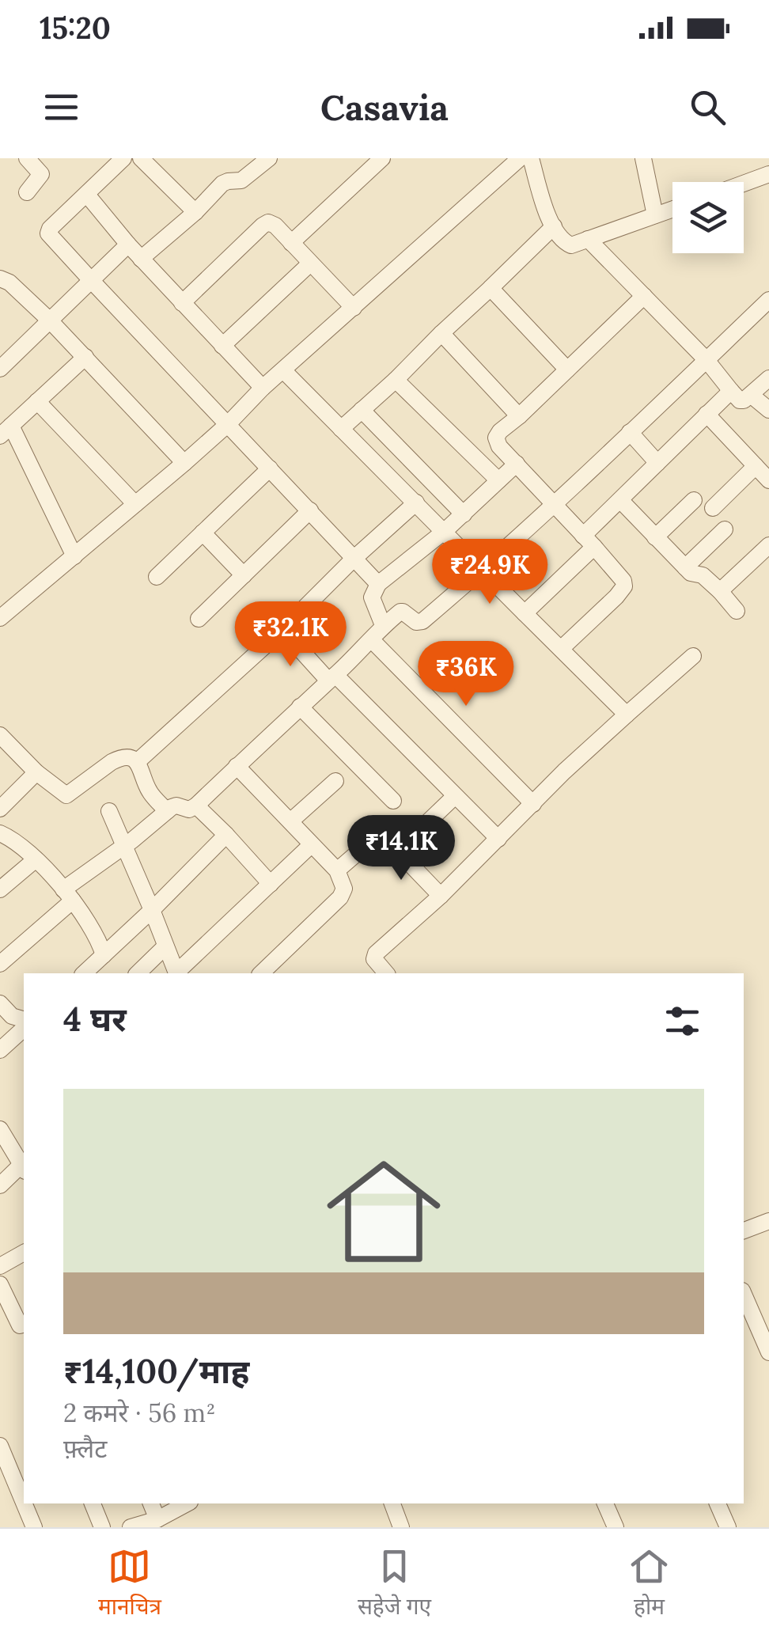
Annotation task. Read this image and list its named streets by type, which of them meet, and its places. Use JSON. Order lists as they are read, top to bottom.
{
  "page": {
    "status": "15:20",
    "header": "Casavia",
    "price": [
      "₹24.9K",
      "₹32.1K",
      "₹36K",
      "₹14.1K"
    ],
    "heading": "4 घर",
    "list": [
      {
        "name": "₹14,100/माह",
        "note": "2 कमरे · 56 m² · फ़्लैट"
      }
    ],
    "tabs": ["मानचित्र", "सहेजे गए", "होम"]
  }
}
